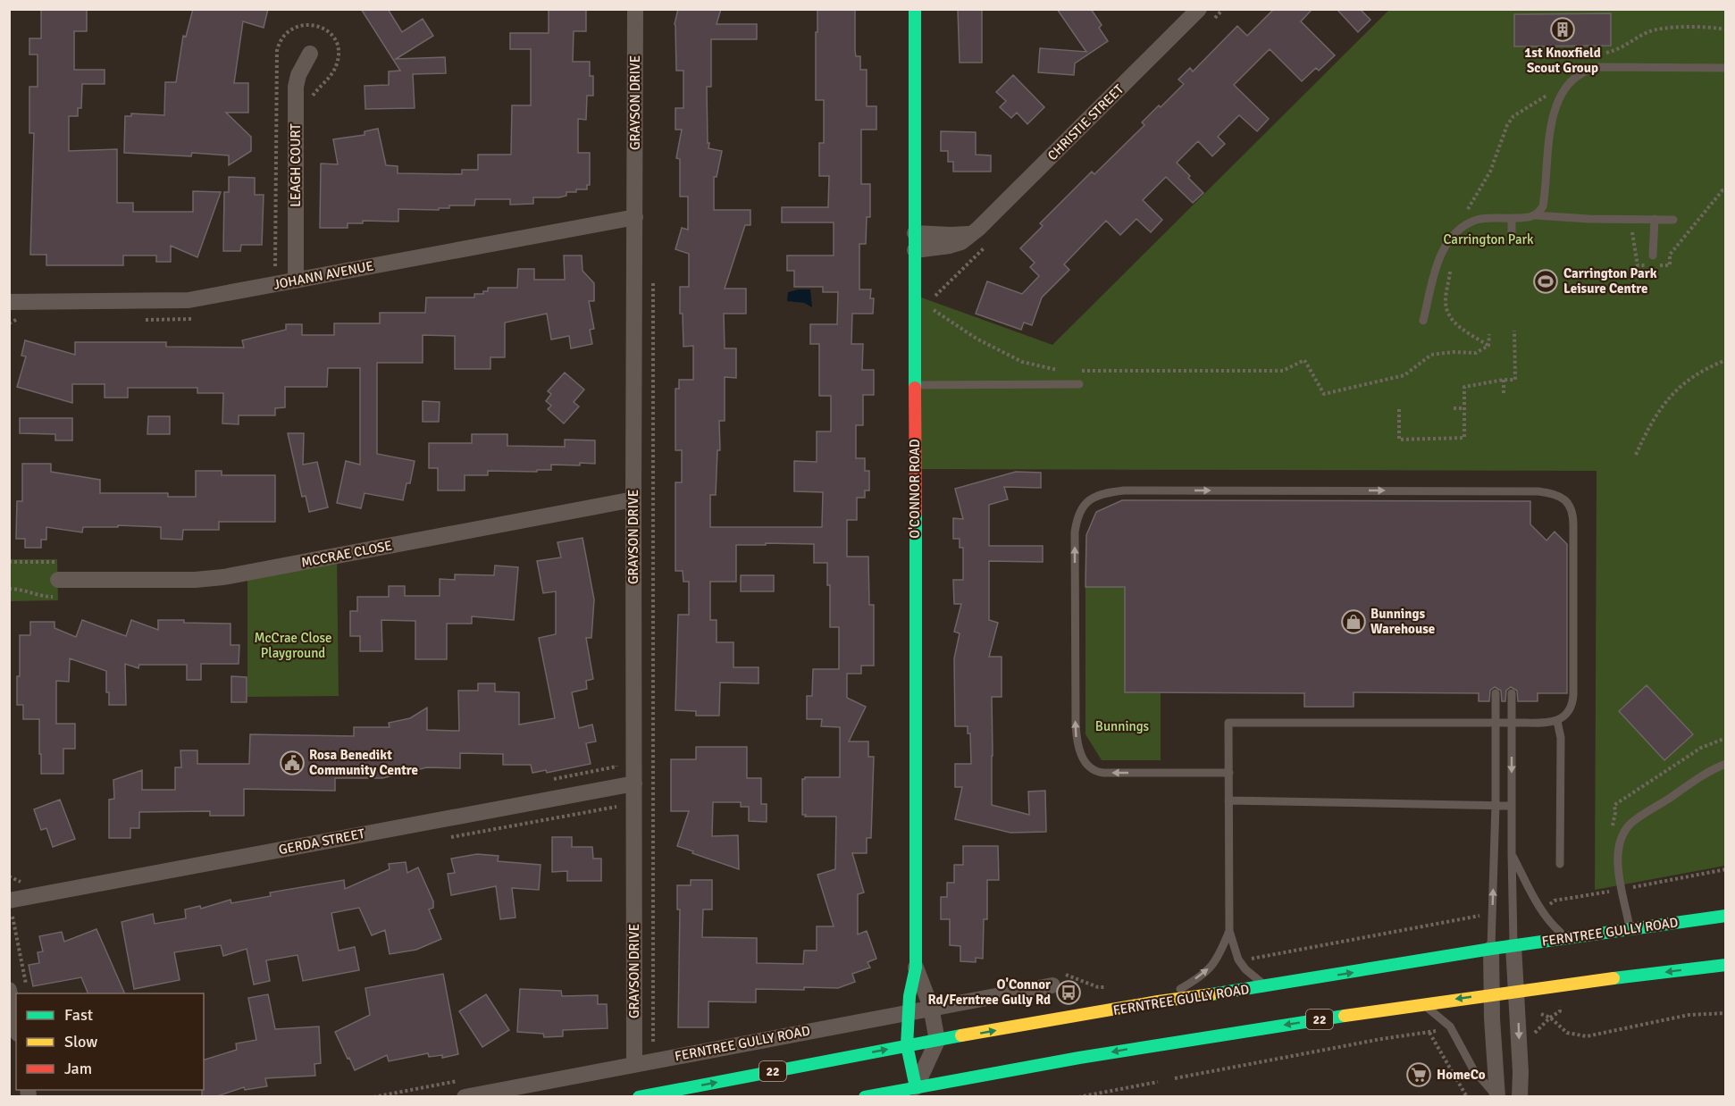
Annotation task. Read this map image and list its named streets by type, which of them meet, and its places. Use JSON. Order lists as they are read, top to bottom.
{
  "streets": {
    "main road": ["O'CONNOR ROAD", "FERNTREE GULLY ROAD", "22"],
    "street": [
      "GRAYSON DRIVE",
      "CHRISTIE STREET",
      "LEAGH COURT",
      "JOHANN AVENUE",
      "MCCRAE CLOSE",
      "GERDA STREET"
    ]
  },
  "crossings": [
    ["GRAYSON DRIVE", "JOHANN AVENUE"],
    ["GRAYSON DRIVE", "MCCRAE CLOSE"],
    ["GRAYSON DRIVE", "GERDA STREET"],
    ["GRAYSON DRIVE", "FERNTREE GULLY ROAD"],
    ["CHRISTIE STREET", "O'CONNOR ROAD"],
    ["LEAGH COURT", "JOHANN AVENUE"],
    ["O'CONNOR ROAD", "FERNTREE GULLY ROAD"],
    ["O'CONNOR ROAD", "22"]
  ],
  "parks": ["Carrington Park", "McCrae Close Playground", "Bunnings"],
  "places": {
    "building": ["1st Knoxfield Scout Group"],
    "sports": ["Carrington Park Leisure Centre"],
    "shop": ["Bunnings Warehouse"],
    "public building": ["Rosa Benedikt Community Centre"],
    "bus stop": ["O'Connor Rd/Ferntree Gully Rd"],
    "supermarket": ["HomeCo"]
  },
  "legend": ["Fast", "Slow", "Jam"]
}
